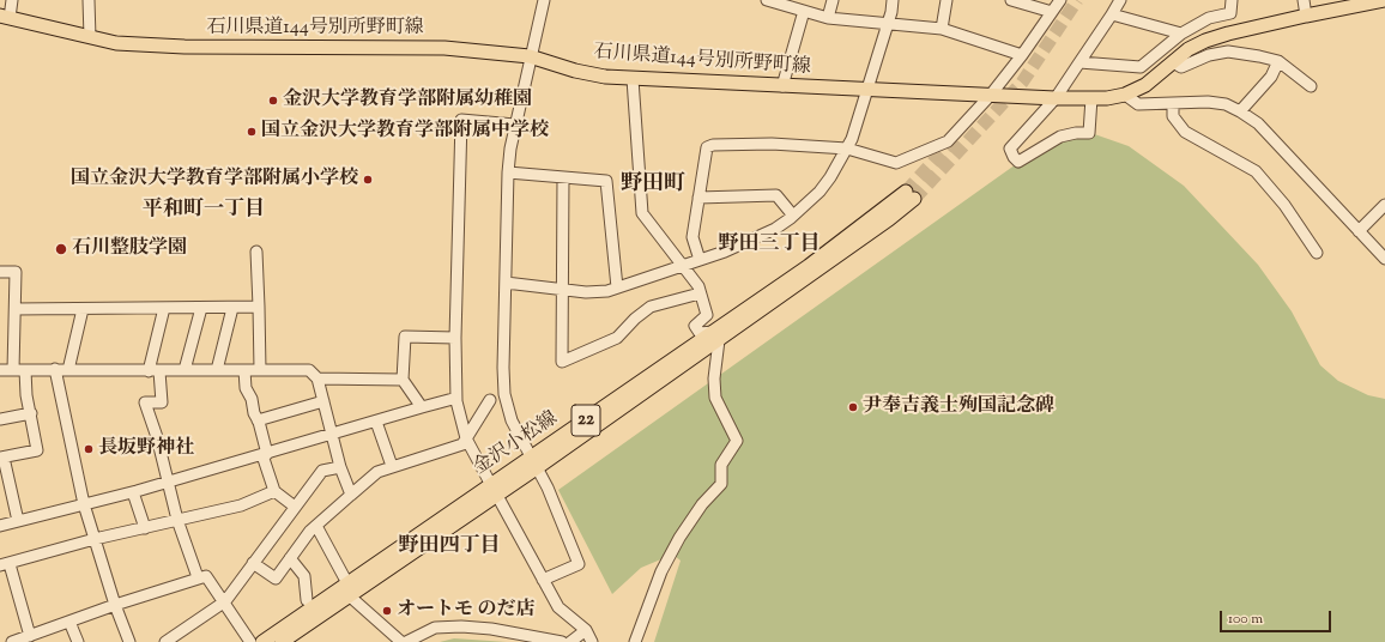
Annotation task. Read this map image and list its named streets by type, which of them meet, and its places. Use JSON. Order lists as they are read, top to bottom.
{
  "streets": {
    "main road": ["石川県道144号別所野町線", "22", "金沢小松線"]
  },
  "districts": [
    "野田町",
    "平和町一丁目",
    "野田三丁目",
    "野田四丁目"
  ],
  "places": [
    "金沢大学教育学部附属幼稚園",
    "国立金沢大学教育学部附属中学校",
    "国立金沢大学教育学部附属小学校",
    "石川整肢学園",
    "尹奉吉義士殉国記念碑",
    "長坂野神社",
    "オートモ のだ店"
  ],
  "scale_bar": "100 m"
}
